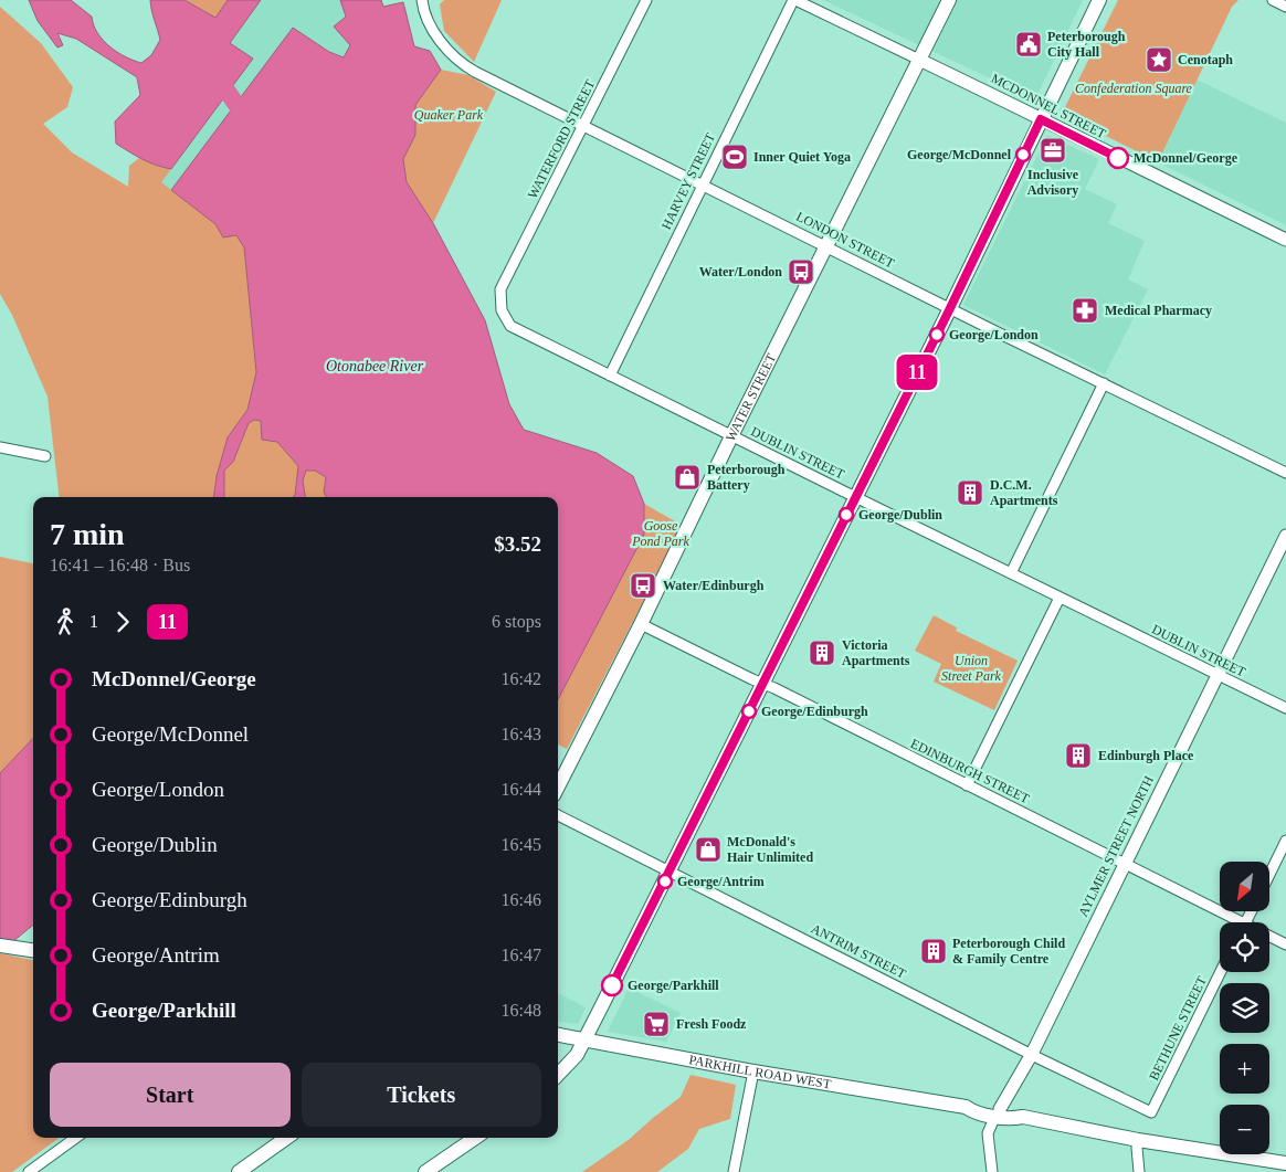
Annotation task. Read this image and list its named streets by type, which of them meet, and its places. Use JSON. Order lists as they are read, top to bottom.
{
  "streets": {
    "main road": ["WATER STREET", "PARKHILL ROAD WEST"],
    "street": [
      "MCDONNEL STREET",
      "WATERFORD STREET",
      "HARVEY STREET",
      "LONDON STREET",
      "DUBLIN STREET",
      "EDINBURGH STREET",
      "AYLMER STREET NORTH",
      "ANTRIM STREET",
      "BETHUNE STREET"
    ]
  },
  "crossings": [
    ["MCDONNEL STREET", "HARVEY STREET"],
    ["MCDONNEL STREET", "WATER STREET"],
    ["WATERFORD STREET", "LONDON STREET"],
    ["WATERFORD STREET", "DUBLIN STREET"],
    ["HARVEY STREET", "LONDON STREET"],
    ["HARVEY STREET", "DUBLIN STREET"],
    ["LONDON STREET", "WATER STREET"],
    ["WATER STREET", "DUBLIN STREET"],
    ["WATER STREET", "EDINBURGH STREET"],
    ["DUBLIN STREET", "AYLMER STREET NORTH"],
    ["EDINBURGH STREET", "AYLMER STREET NORTH"],
    ["AYLMER STREET NORTH", "ANTRIM STREET"],
    ["AYLMER STREET NORTH", "PARKHILL ROAD WEST"],
    ["ANTRIM STREET", "BETHUNE STREET"]
  ],
  "water": ["Otonabee River"],
  "parks": [
    "Confederation Square",
    "Quaker Park",
    "Goose Pond Park",
    "Union Street Park"
  ],
  "places": {
    "public building": ["Peterborough City Hall"],
    "place": ["Cenotaph"],
    "office": ["Inclusive Advisory"],
    "other": [
      "George/McDonnel",
      "McDonnel/George",
      "George/London",
      "George/Dublin",
      "George/Edinburgh",
      "George/Antrim",
      "George/Parkhill"
    ],
    "sports": ["Inner Quiet Yoga"],
    "bus stop": ["Water/London", "Water/Edinburgh"],
    "pharmacy": ["Medical Pharmacy"],
    "shop": ["Peterborough Battery", "McDonald's Hair Unlimited"],
    "building": [
      "D.C.M. Apartments",
      "Victoria Apartments",
      "Edinburgh Place",
      "Peterborough Child & Family Centre"
    ],
    "supermarket": ["Fresh Foodz"]
  },
  "lines": ["bus line 11"],
  "north": "bottom left",
  "page": {
    "on_map": "11",
    "heading": ["7 min", "16:41 – 16:48 · Bus", "$3.52"],
    "legs": ["1", "11", "6 stops"],
    "list": [
      {
        "name": "McDonnel/George",
        "value": "16:42"
      },
      {
        "name": "George/McDonnel",
        "value": "16:43"
      },
      {
        "name": "George/London",
        "value": "16:44"
      },
      {
        "name": "George/Dublin",
        "value": "16:45"
      },
      {
        "name": "George/Edinburgh",
        "value": "16:46"
      },
      {
        "name": "George/Antrim",
        "value": "16:47"
      },
      {
        "name": "George/Parkhill",
        "value": "16:48"
      }
    ],
    "map_buttons": ["+", "−"],
    "buttons": ["Start", "Tickets"]
  }
}
